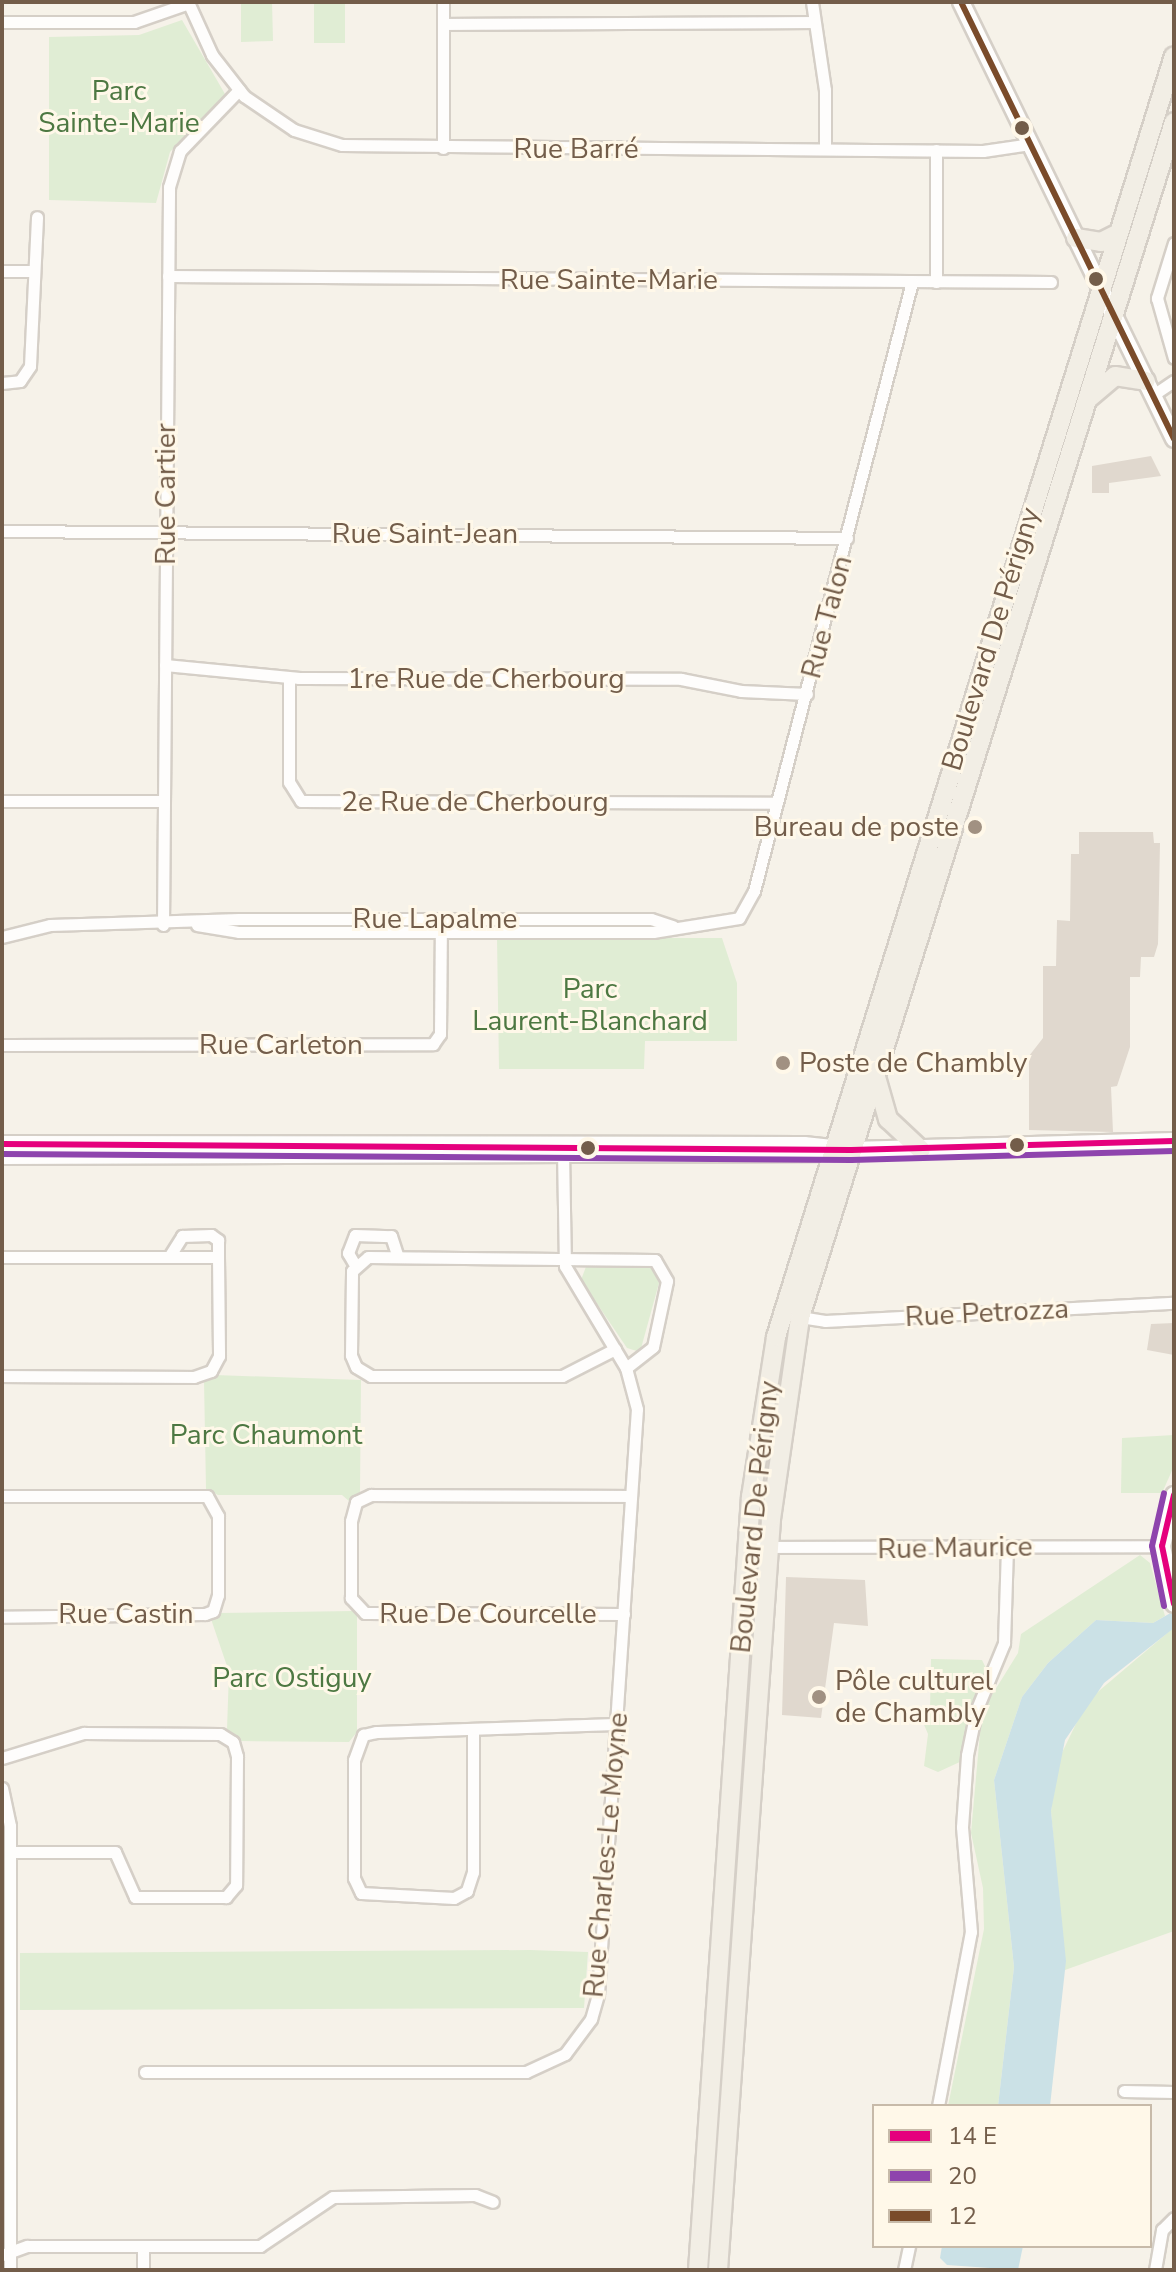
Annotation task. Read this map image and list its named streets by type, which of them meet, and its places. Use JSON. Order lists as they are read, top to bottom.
{
  "streets": {
    "main road": ["Boulevard De Périgny"],
    "street": [
      "Rue Barré",
      "Rue Sainte-Marie",
      "Rue Cartier",
      "Rue Saint-Jean",
      "Rue Talon",
      "1re Rue de Cherbourg",
      "2e Rue de Cherbourg",
      "Rue Lapalme",
      "Rue Carleton",
      "Rue Petrozza",
      "Rue Maurice",
      "Rue Castin",
      "Rue De Courcelle",
      "Rue Charles-Le Moyne"
    ]
  },
  "crossings": [
    ["Rue Barré", "Rue Cartier"],
    ["Rue Sainte-Marie", "Rue Cartier"],
    ["Rue Sainte-Marie", "Rue Talon"],
    ["Rue Cartier", "Rue Saint-Jean"],
    ["Rue Cartier", "1re Rue de Cherbourg"],
    ["Rue Cartier", "Rue Lapalme"],
    ["Rue Saint-Jean", "Rue Talon"],
    ["Rue Talon", "1re Rue de Cherbourg"],
    ["Rue Talon", "2e Rue de Cherbourg"],
    ["Rue Talon", "Rue Lapalme"],
    ["Boulevard De Périgny", "Rue Petrozza"],
    ["Boulevard De Périgny", "Rue Maurice"],
    ["1re Rue de Cherbourg", "2e Rue de Cherbourg"],
    ["Rue Lapalme", "Rue Carleton"],
    ["Rue De Courcelle", "Rue Charles-Le Moyne"]
  ],
  "parks": [
    "Parc Sainte-Marie",
    "Parc Laurent-Blanchard",
    "Parc Chaumont",
    "Parc Ostiguy"
  ],
  "places": ["Bureau de poste", "Poste de Chambly", "Pôle culturel de Chambly"],
  "lines": ["transit line 12", "transit line 20"],
  "legend": ["14 E", "20", "12"]
}
